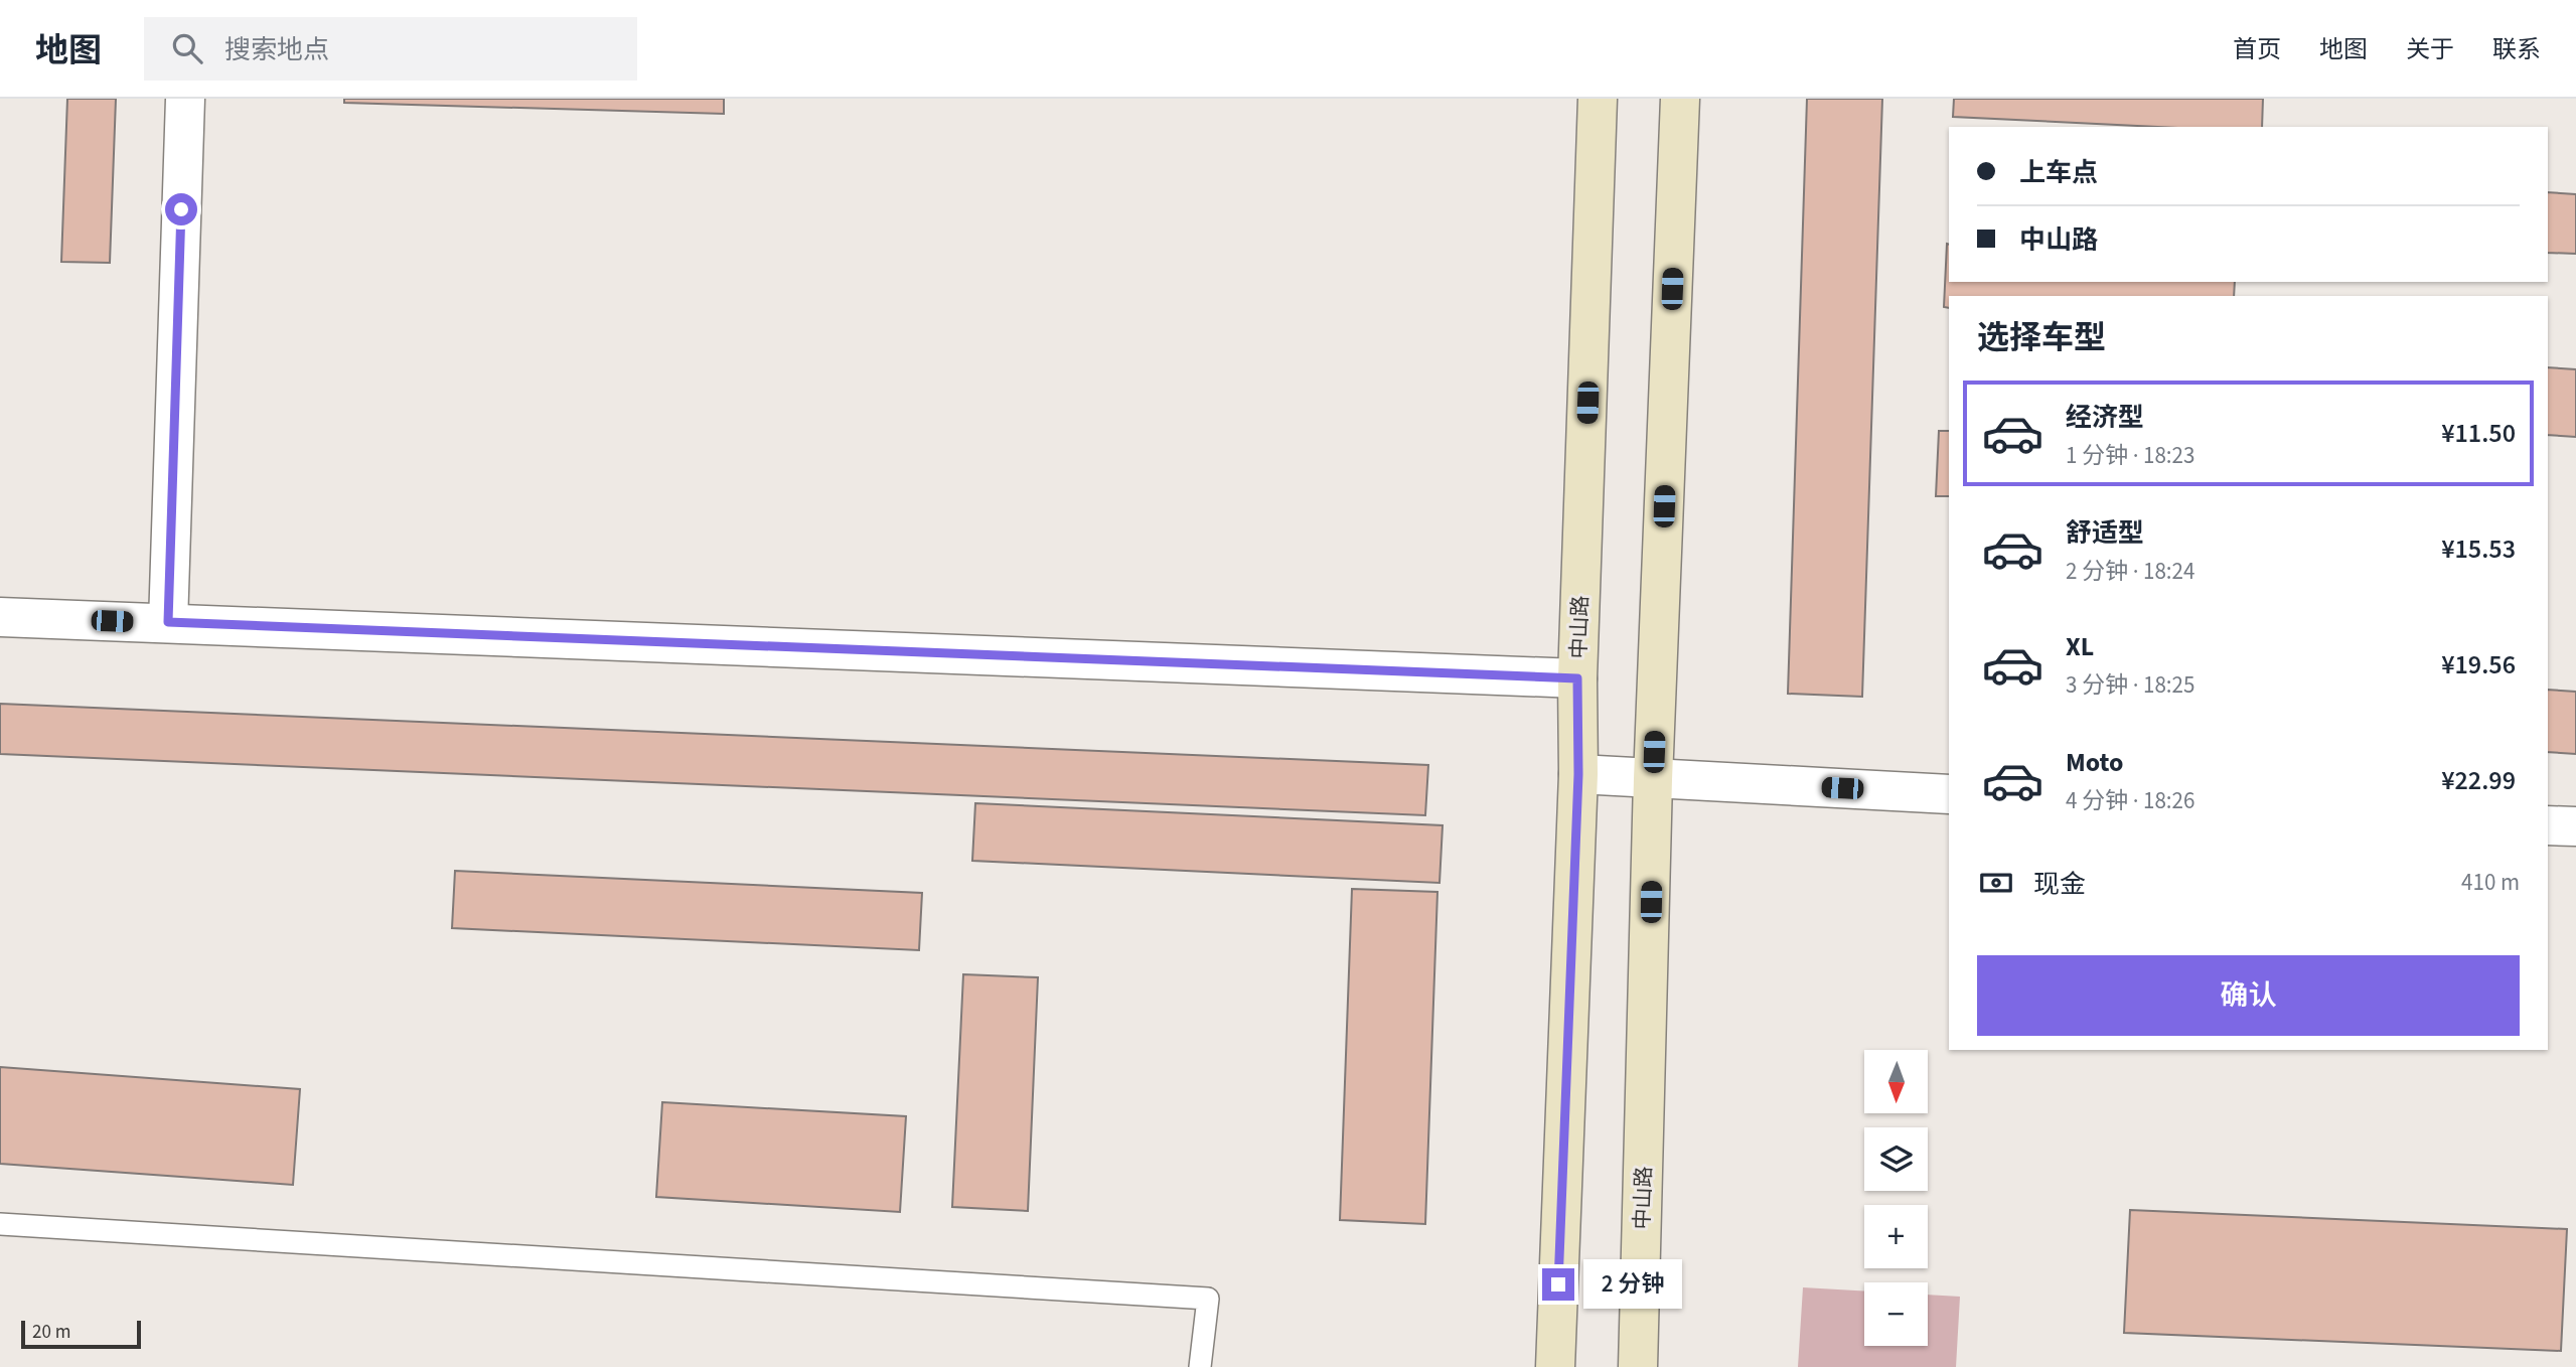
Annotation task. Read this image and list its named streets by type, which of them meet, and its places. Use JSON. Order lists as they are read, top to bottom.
{
  "streets": {
    "main road": ["中山路"]
  },
  "scale_bar": "20 m",
  "north": "bottom",
  "page": {
    "header": "地图",
    "search": "搜索地点",
    "nav": [
      "首页",
      "地图",
      "关于",
      "联系"
    ],
    "banner": ["上车点", "中山路"],
    "heading": "选择车型",
    "list": [
      {
        "name": "经济型",
        "note": "1 分钟 · 18:23",
        "value": "¥11.50"
      },
      {
        "name": "舒适型",
        "note": "2 分钟 · 18:24",
        "value": "¥15.53"
      },
      {
        "name": "XL",
        "note": "3 分钟 · 18:25",
        "value": "¥19.56"
      },
      {
        "name": "Moto",
        "note": "4 分钟 · 18:26",
        "value": "¥22.99"
      }
    ],
    "pay": ["现金", "410 m"],
    "buttons": "确认",
    "map_buttons": ["+", "−"],
    "bubble": "2 分钟",
    "scale": "20 m"
  }
}
